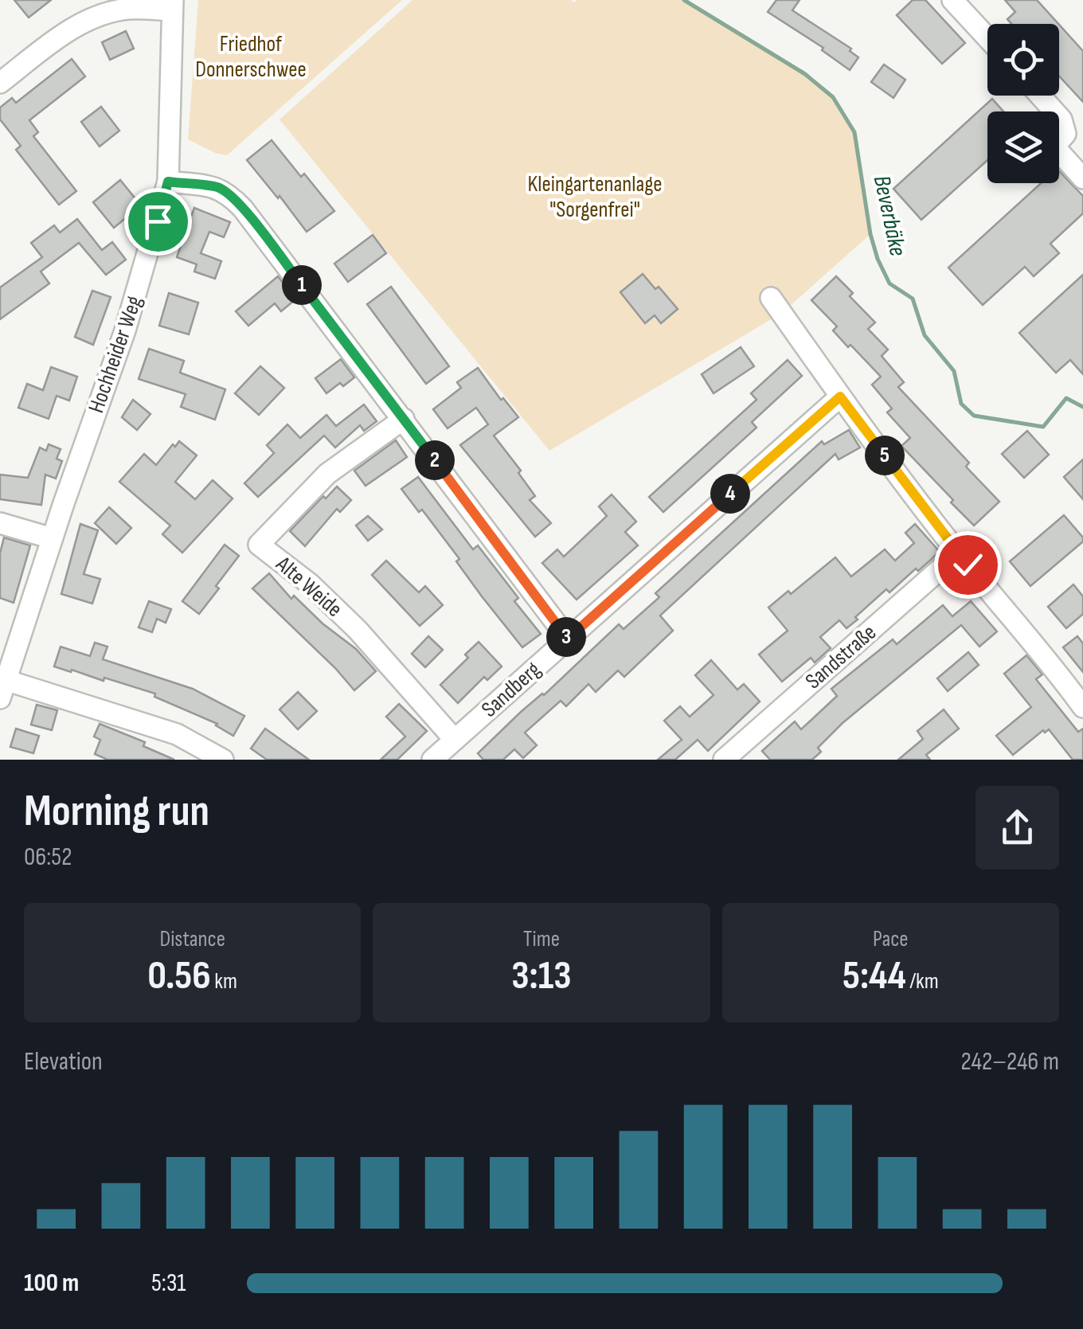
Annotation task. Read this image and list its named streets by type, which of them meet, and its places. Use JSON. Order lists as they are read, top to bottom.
{
  "streets": {
    "street": [
      "Hochheider Weg",
      "Alte Weide",
      "Sandstraße",
      "Sandberg"
    ]
  },
  "crossings": [
    ["Alte Weide", "Sandberg"]
  ],
  "water": ["Beverbäke"],
  "parks": ["Friedhof Donnerschwee", "Kleingartenanlage \"Sorgenfrei\""],
  "page": {
    "pins": [
      "1",
      "5",
      "2",
      "4",
      "3"
    ],
    "heading": ["Morning run", "06:52"],
    "stats": [
      ["Distance", "0.56 km"],
      ["Time", "3:13"],
      ["Pace", "5:44 /km"]
    ],
    "chart": ["Elevation", "242–246 m"],
    "list": [
      {
        "name": "100 m",
        "note": "5:31"
      }
    ]
  }
}
